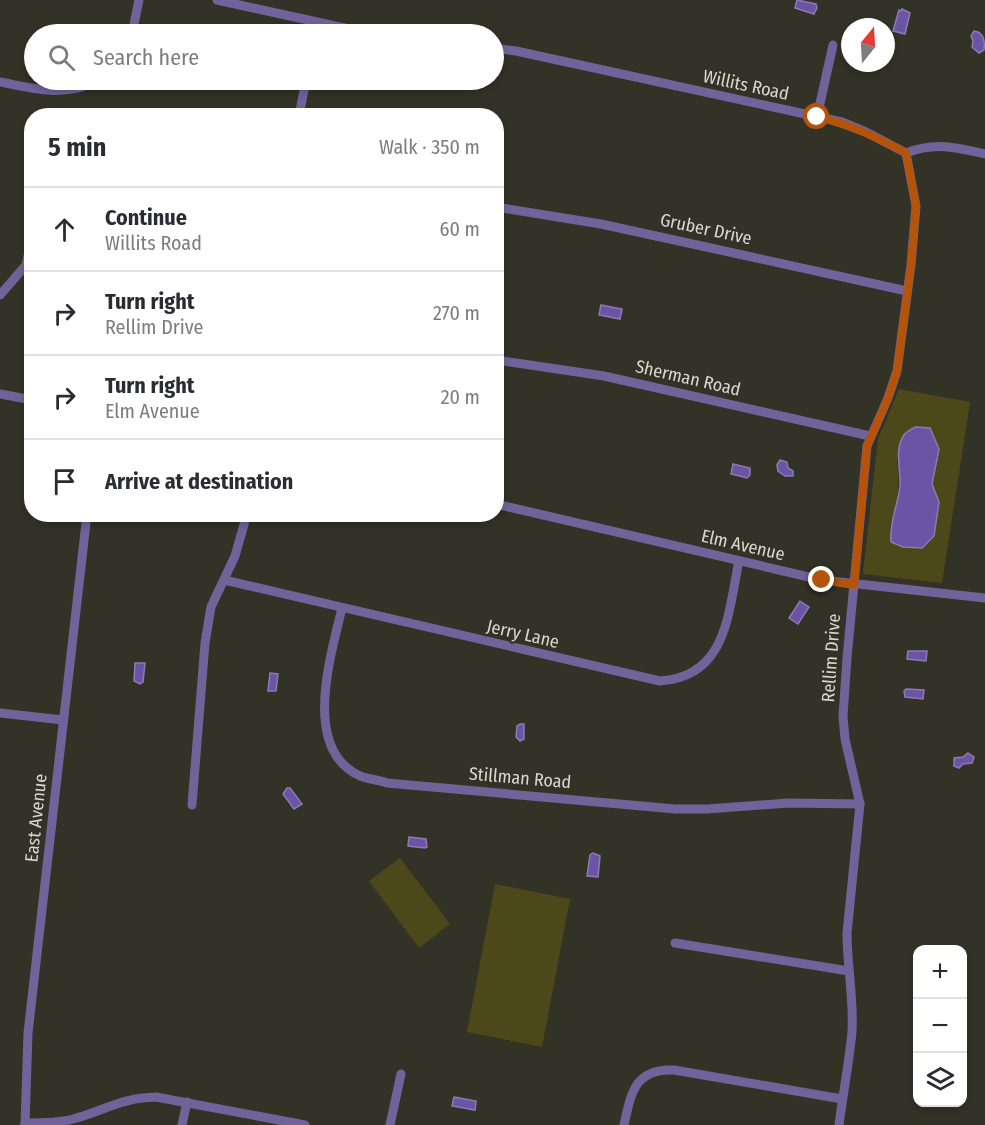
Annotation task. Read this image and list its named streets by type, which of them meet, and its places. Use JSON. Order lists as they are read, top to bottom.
{
  "streets": {
    "street": [
      "Willits Road",
      "Gruber Drive",
      "Sherman Road",
      "Elm Avenue",
      "Jerry Lane",
      "Rellim Drive",
      "Stillman Road",
      "East Avenue"
    ]
  },
  "crossings": [
    ["Willits Road", "Rellim Drive"],
    ["Gruber Drive", "Rellim Drive"],
    ["Sherman Road", "Rellim Drive"],
    ["Elm Avenue", "Jerry Lane"],
    ["Elm Avenue", "Rellim Drive"],
    ["Jerry Lane", "Stillman Road"],
    ["Rellim Drive", "Stillman Road"]
  ],
  "north": "top",
  "page": {
    "search": "Search here",
    "heading": ["5 min", "Walk · 350 m"],
    "list": [
      ["Continue", "Willits Road", "60 m"],
      ["Turn right", "Rellim Drive", "270 m"],
      ["Turn right", "Elm Avenue", "20 m"],
      "Arrive at destination"
    ],
    "map_buttons": ["+", "−"]
  }
}
